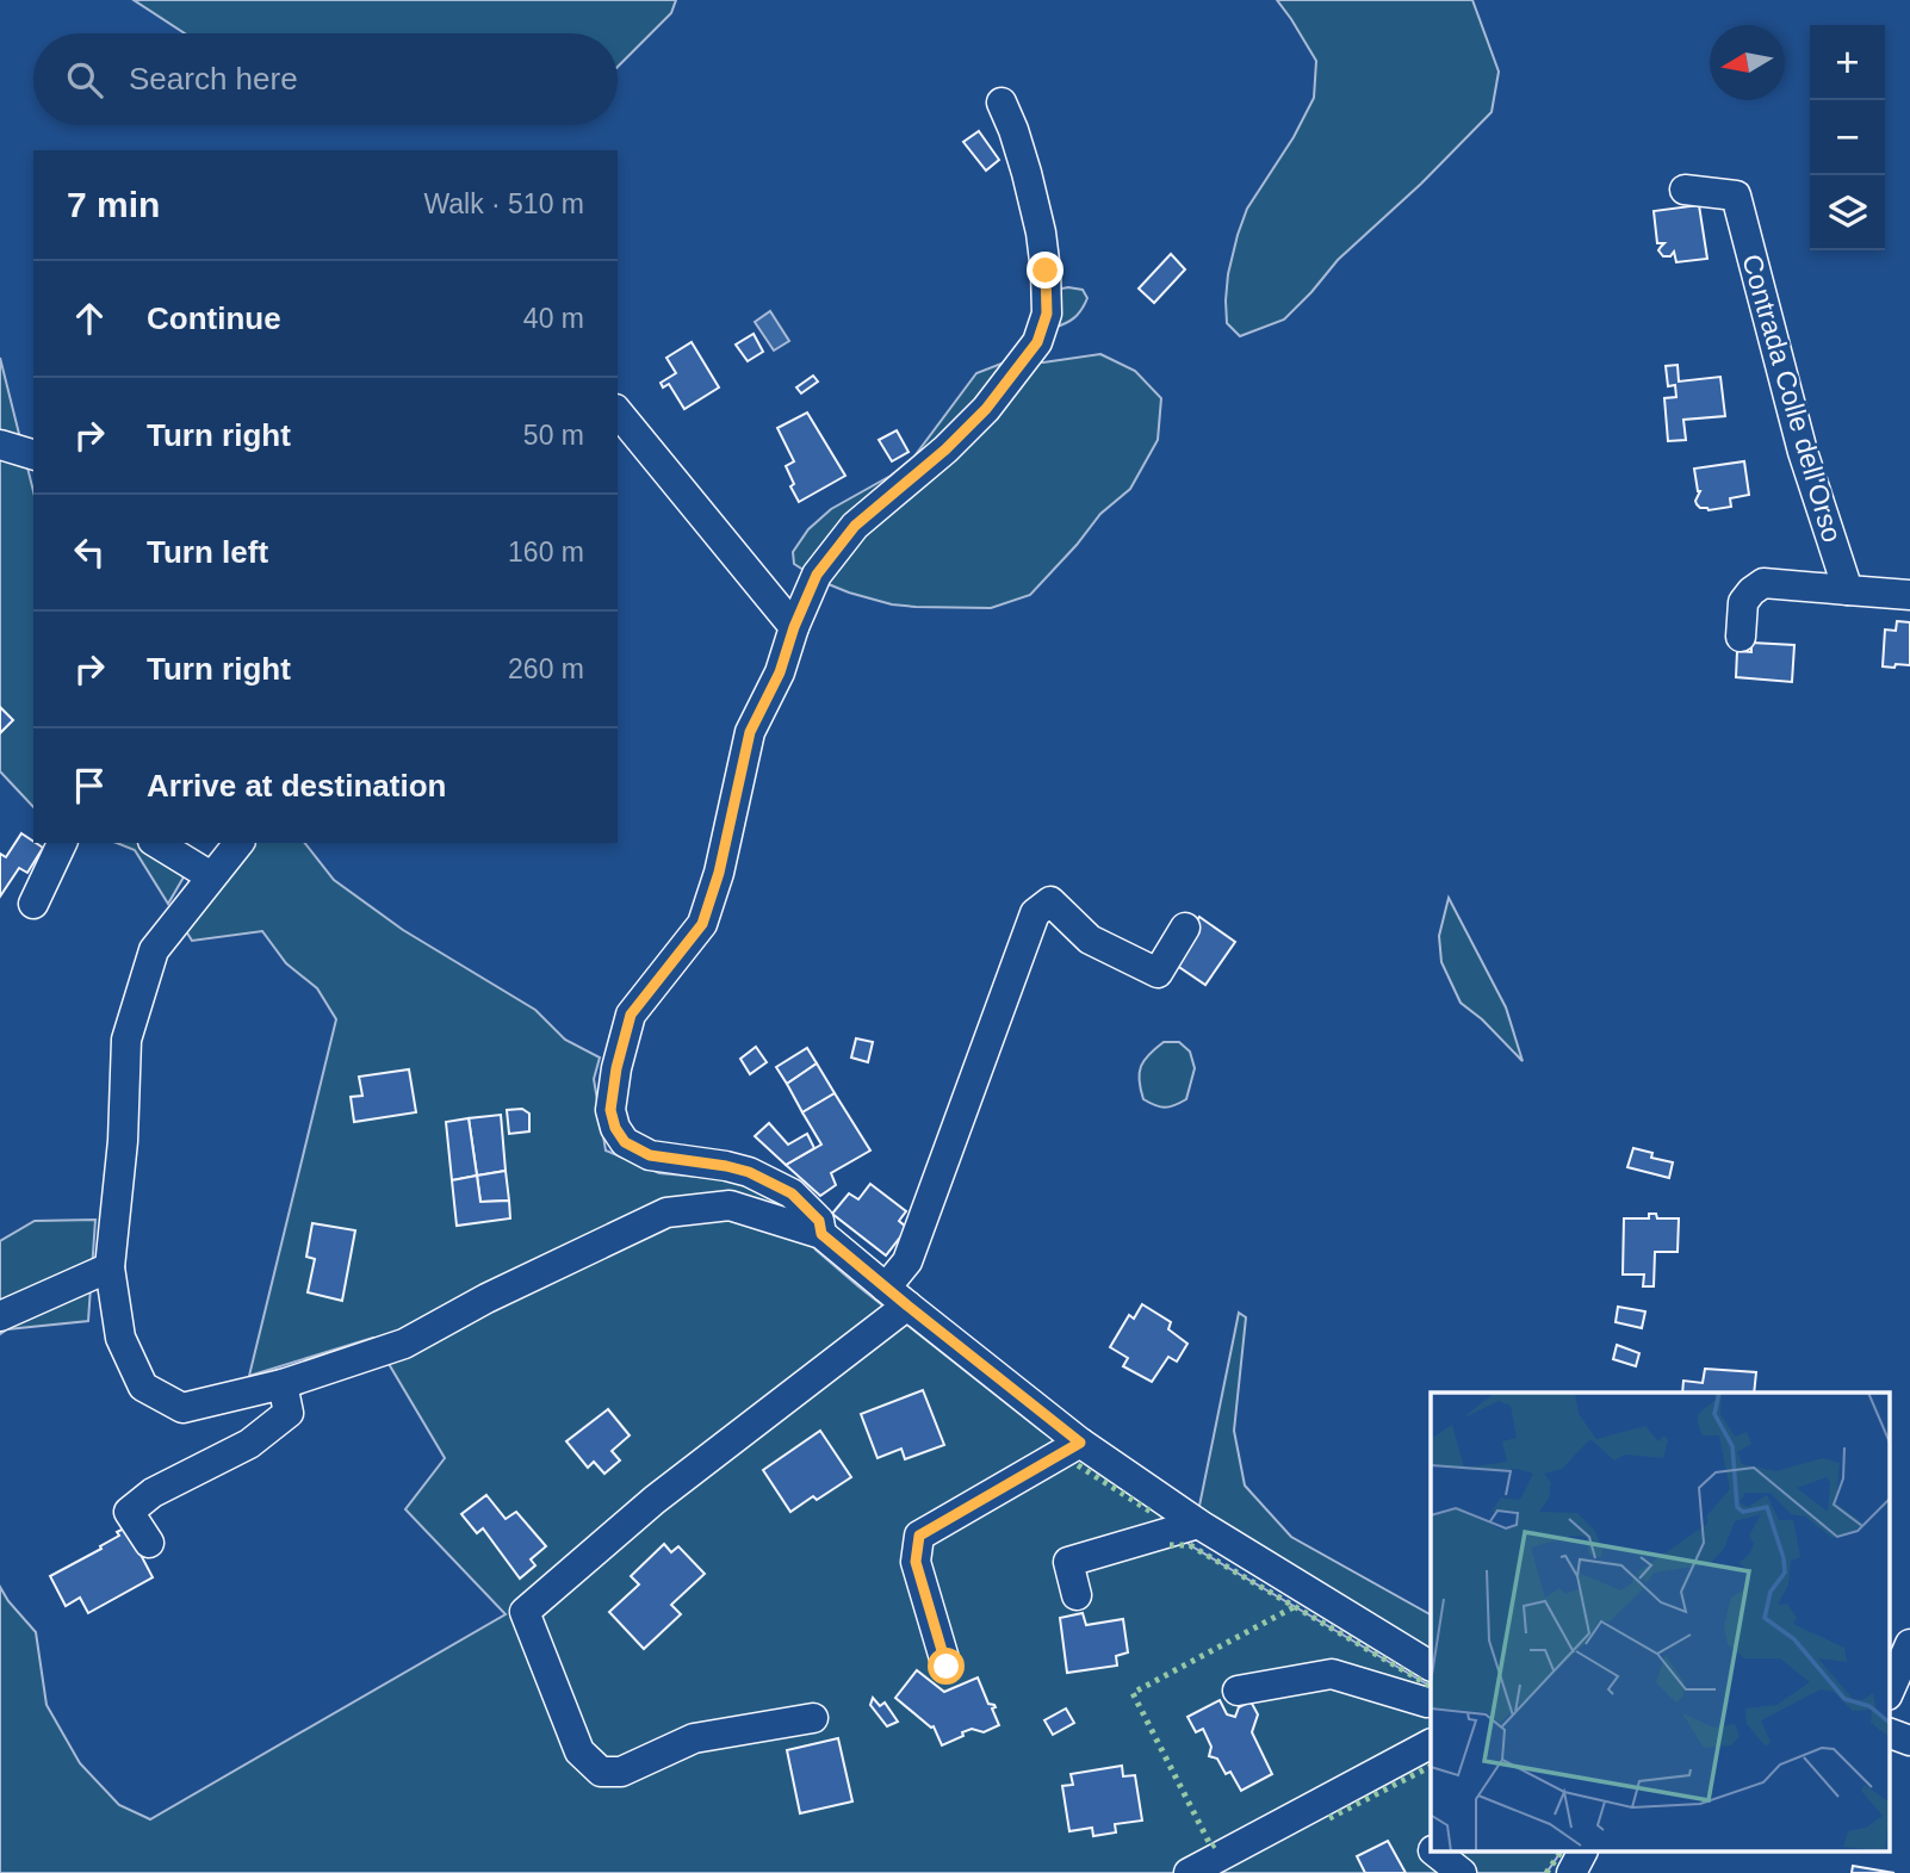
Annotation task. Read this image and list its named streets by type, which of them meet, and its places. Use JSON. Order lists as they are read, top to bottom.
{
  "streets": {
    "street": ["Contrada Colle dell'Orso"]
  },
  "north": "left",
  "page": {
    "map_buttons": ["+", "−"],
    "search": "Search here",
    "heading": ["7 min", "Walk · 510 m"],
    "list": [
      ["Continue", "40 m"],
      ["Turn right", "50 m"],
      ["Turn left", "160 m"],
      ["Turn right", "260 m"],
      "Arrive at destination"
    ]
  }
}
